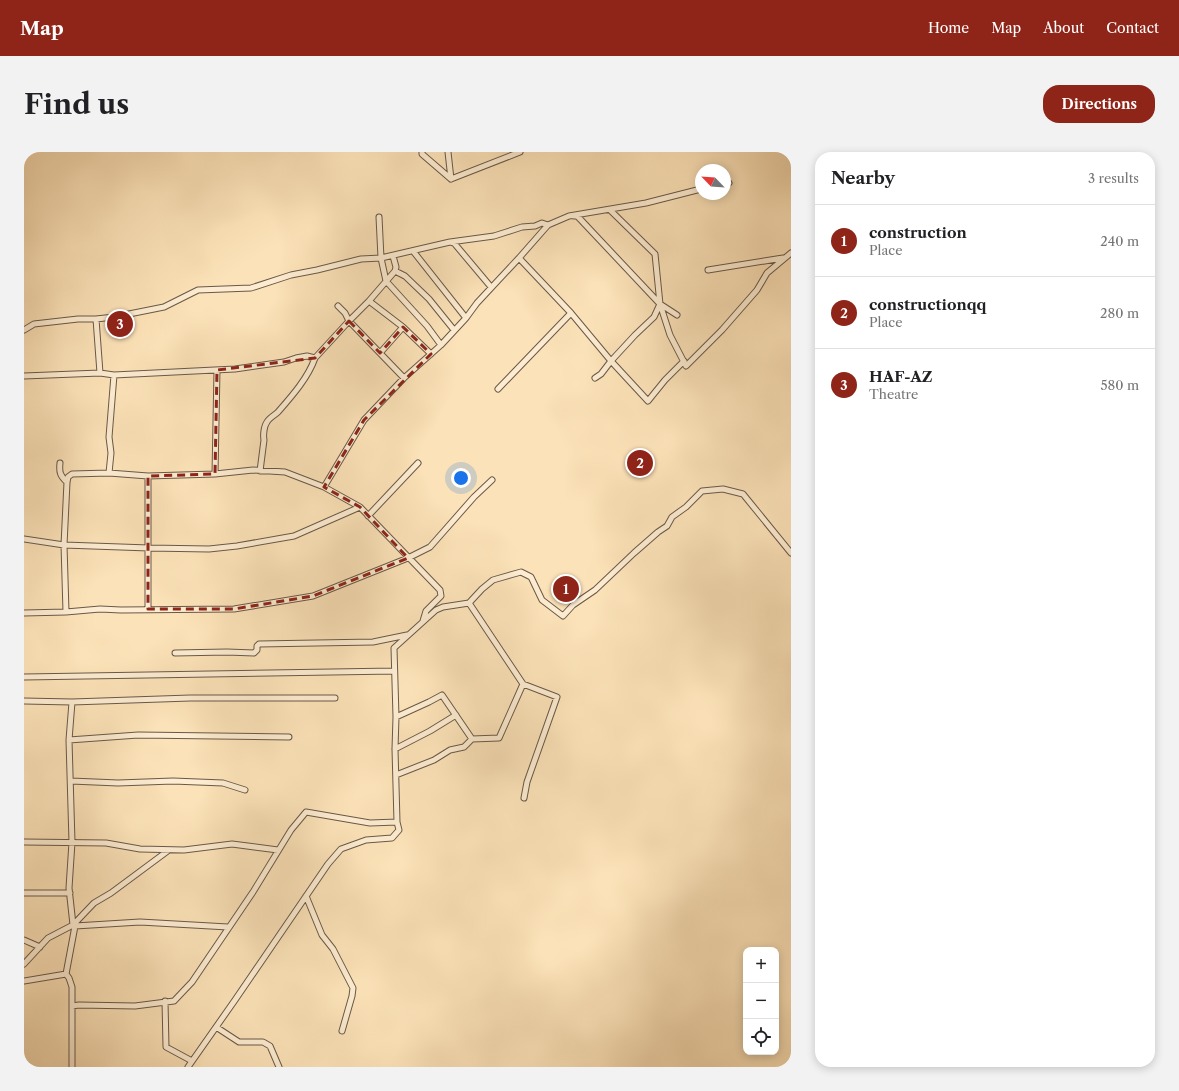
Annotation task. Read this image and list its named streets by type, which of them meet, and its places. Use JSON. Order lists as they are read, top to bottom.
{
  "north": "top left",
  "page": {
    "header": "Map",
    "nav": [
      "Home",
      "Map",
      "About",
      "Contact"
    ],
    "buttons": "Directions",
    "title": "Find us",
    "heading": ["Nearby", "3 results"],
    "list": [
      {
        "mark": "1",
        "name": "construction",
        "note": "Place",
        "value": "240 m"
      },
      {
        "mark": "2",
        "name": "constructionqq",
        "note": "Place",
        "value": "280 m"
      },
      {
        "mark": "3",
        "name": "HAF-AZ",
        "note": "Theatre",
        "value": "580 m"
      }
    ],
    "pins": ["3", "2", "1"],
    "map_buttons": ["+", "−"]
  }
}
